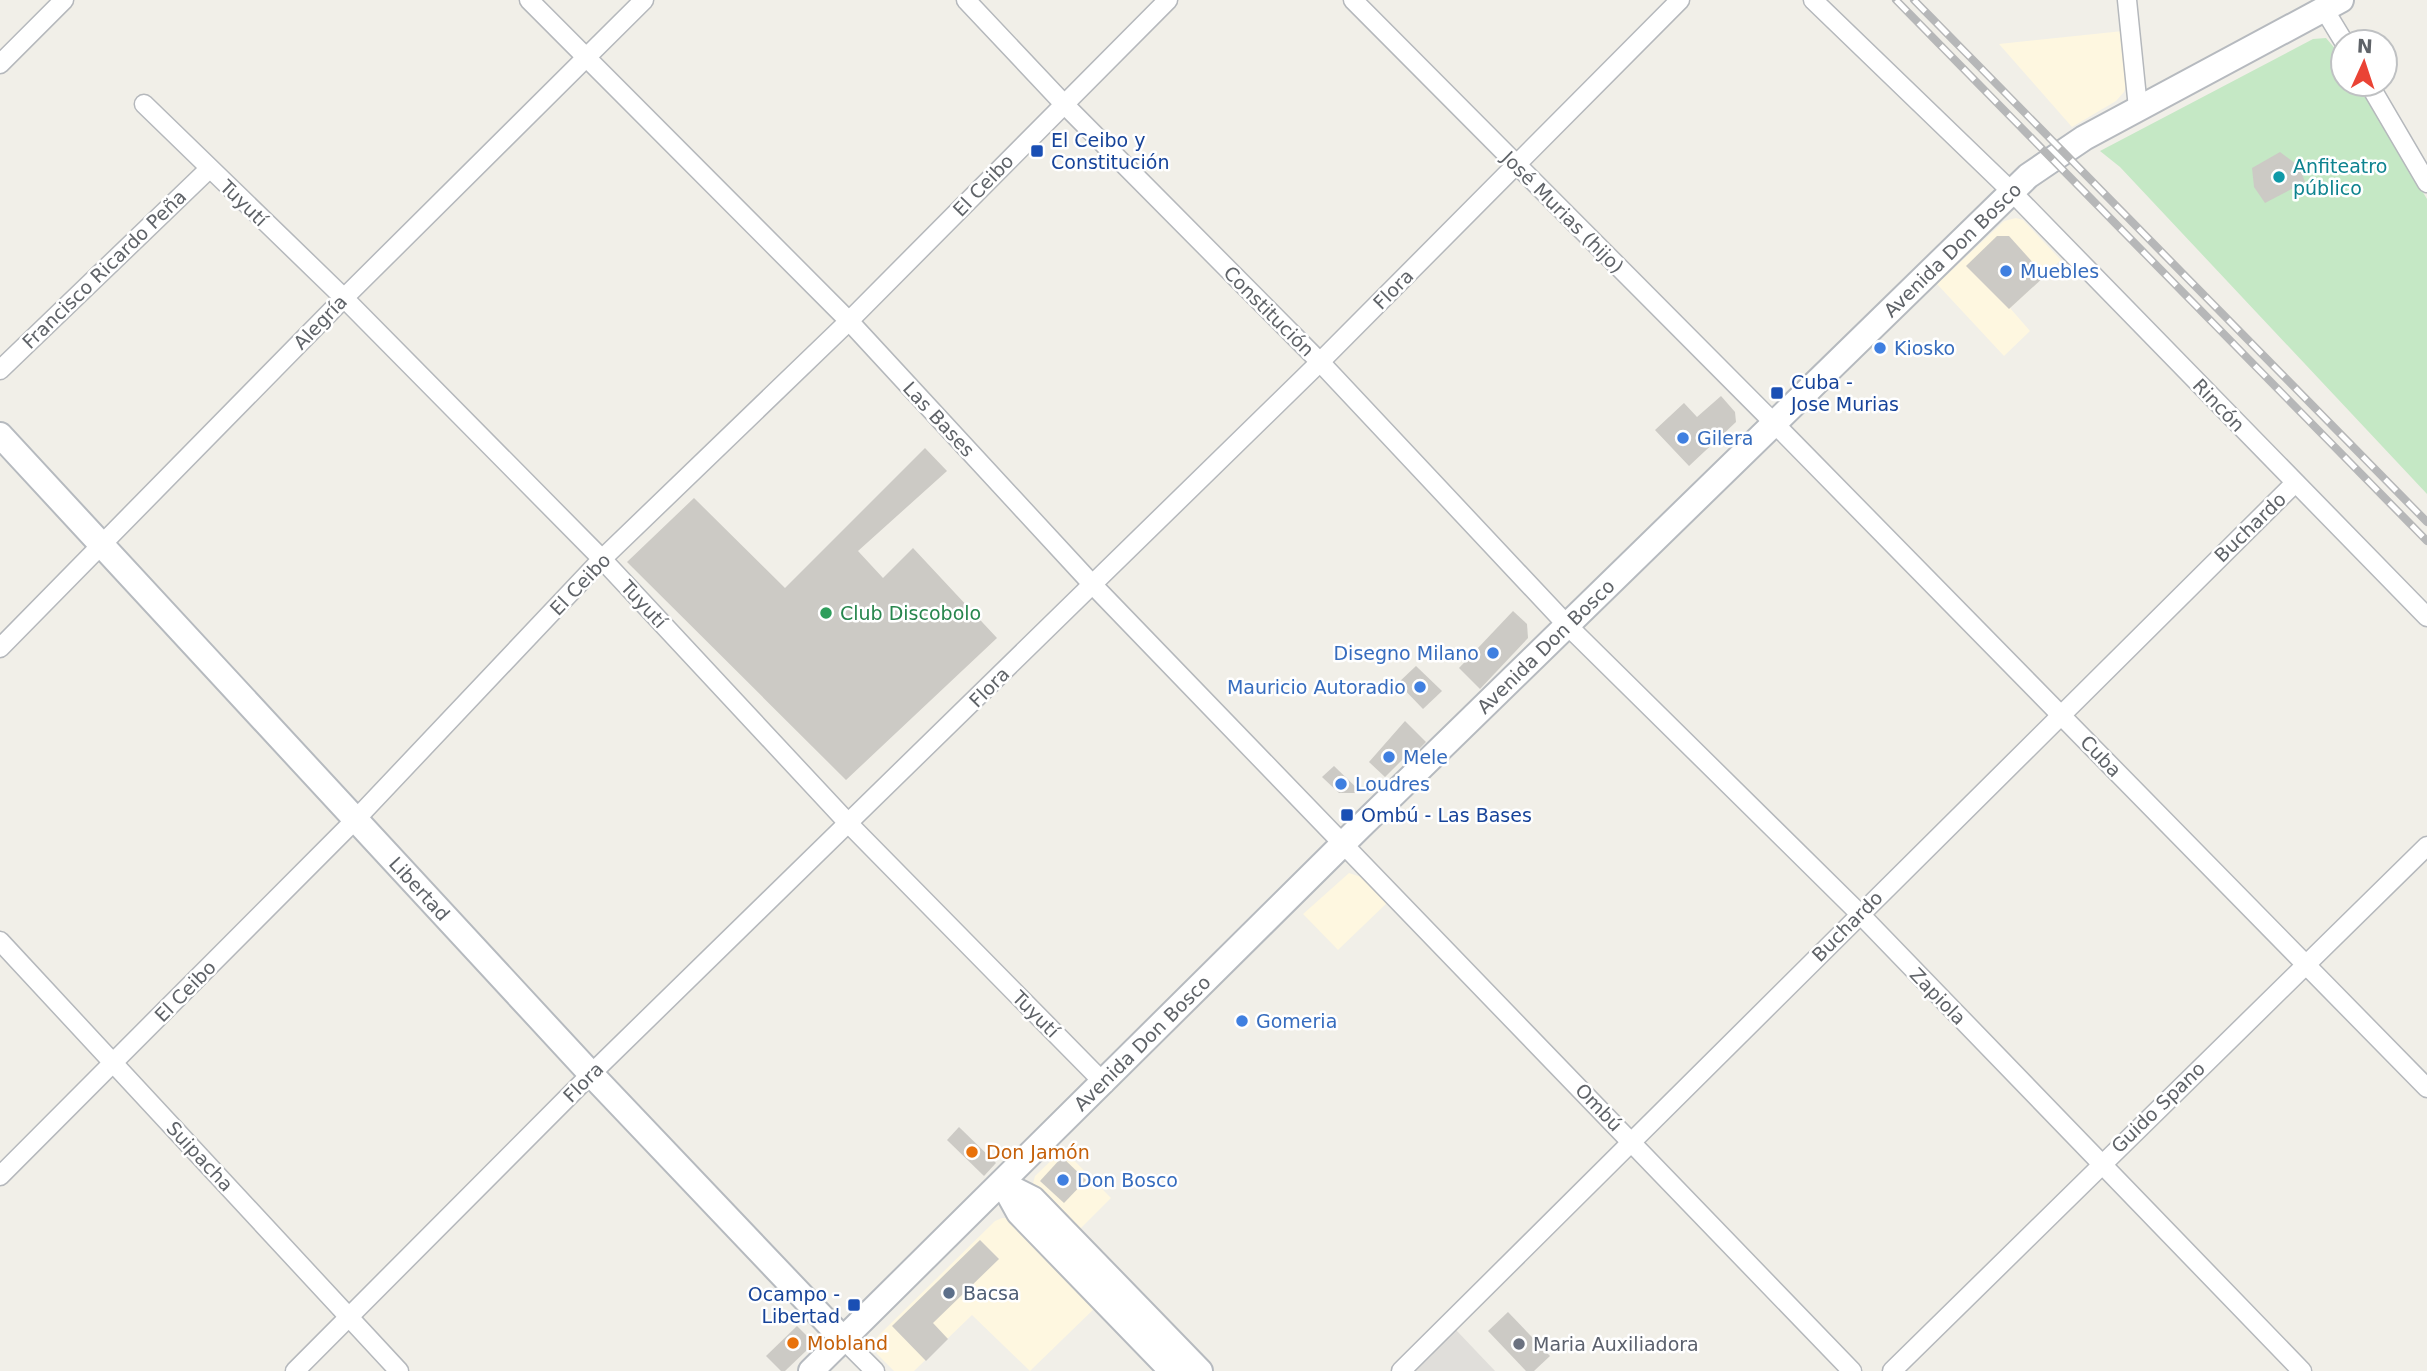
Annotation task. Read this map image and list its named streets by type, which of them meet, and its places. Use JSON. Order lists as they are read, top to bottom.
{
  "streets": {
    "main road": ["Avenida Don Bosco", "Libertad"],
    "street": [
      "El Ceibo",
      "Tuyutí",
      "José Murias (hijo)",
      "Francisco Ricardo Peña",
      "Flora",
      "Constitución",
      "Alegría",
      "Rincón",
      "Las Bases",
      "Buchardo",
      "Cuba",
      "Zapiola",
      "Ombú",
      "Guido Spano",
      "Suipacha"
    ]
  },
  "crossings": [
    ["El Ceibo", "Tuyutí"],
    ["El Ceibo", "Constitución"],
    ["El Ceibo", "Las Bases"],
    ["El Ceibo", "Libertad"],
    ["El Ceibo", "Suipacha"],
    ["Tuyutí", "Avenida Don Bosco"],
    ["Tuyutí", "Francisco Ricardo Peña"],
    ["Tuyutí", "Flora"],
    ["Tuyutí", "Alegría"],
    ["José Murias (hijo)", "Avenida Don Bosco"],
    ["José Murias (hijo)", "Flora"],
    ["José Murias (hijo)", "Cuba"],
    ["Avenida Don Bosco", "Constitución"],
    ["Avenida Don Bosco", "Rincón"],
    ["Avenida Don Bosco", "Las Bases"],
    ["Avenida Don Bosco", "Cuba"],
    ["Avenida Don Bosco", "Libertad"],
    ["Avenida Don Bosco", "Zapiola"],
    ["Avenida Don Bosco", "Ombú"],
    ["Flora", "Constitución"],
    ["Flora", "Las Bases"],
    ["Flora", "Libertad"],
    ["Flora", "Suipacha"],
    ["Constitución", "Zapiola"],
    ["Alegría", "Las Bases"],
    ["Alegría", "Libertad"],
    ["Rincón", "Buchardo"],
    ["Las Bases", "Ombú"],
    ["Buchardo", "Cuba"],
    ["Buchardo", "Zapiola"],
    ["Buchardo", "Ombú"],
    ["Cuba", "Guido Spano"],
    ["Zapiola", "Guido Spano"]
  ],
  "places": {
    "transit": [
      "El Ceibo y Constitución",
      "Cuba - Jose Murias",
      "Ombú - Las Bases",
      "Ocampo - Libertad"
    ],
    "other": [
      "Anfiteatro público",
      "Muebles",
      "Kiosko",
      "Gilera",
      "Club Discobolo",
      "Disegno Milano",
      "Mauricio Autoradio",
      "Mele",
      "Loudres",
      "Gomeria",
      "Don Jamón",
      "Don Bosco",
      "Bacsa",
      "Mobland",
      "Maria Auxiliadora"
    ]
  },
  "north": "top"
}
